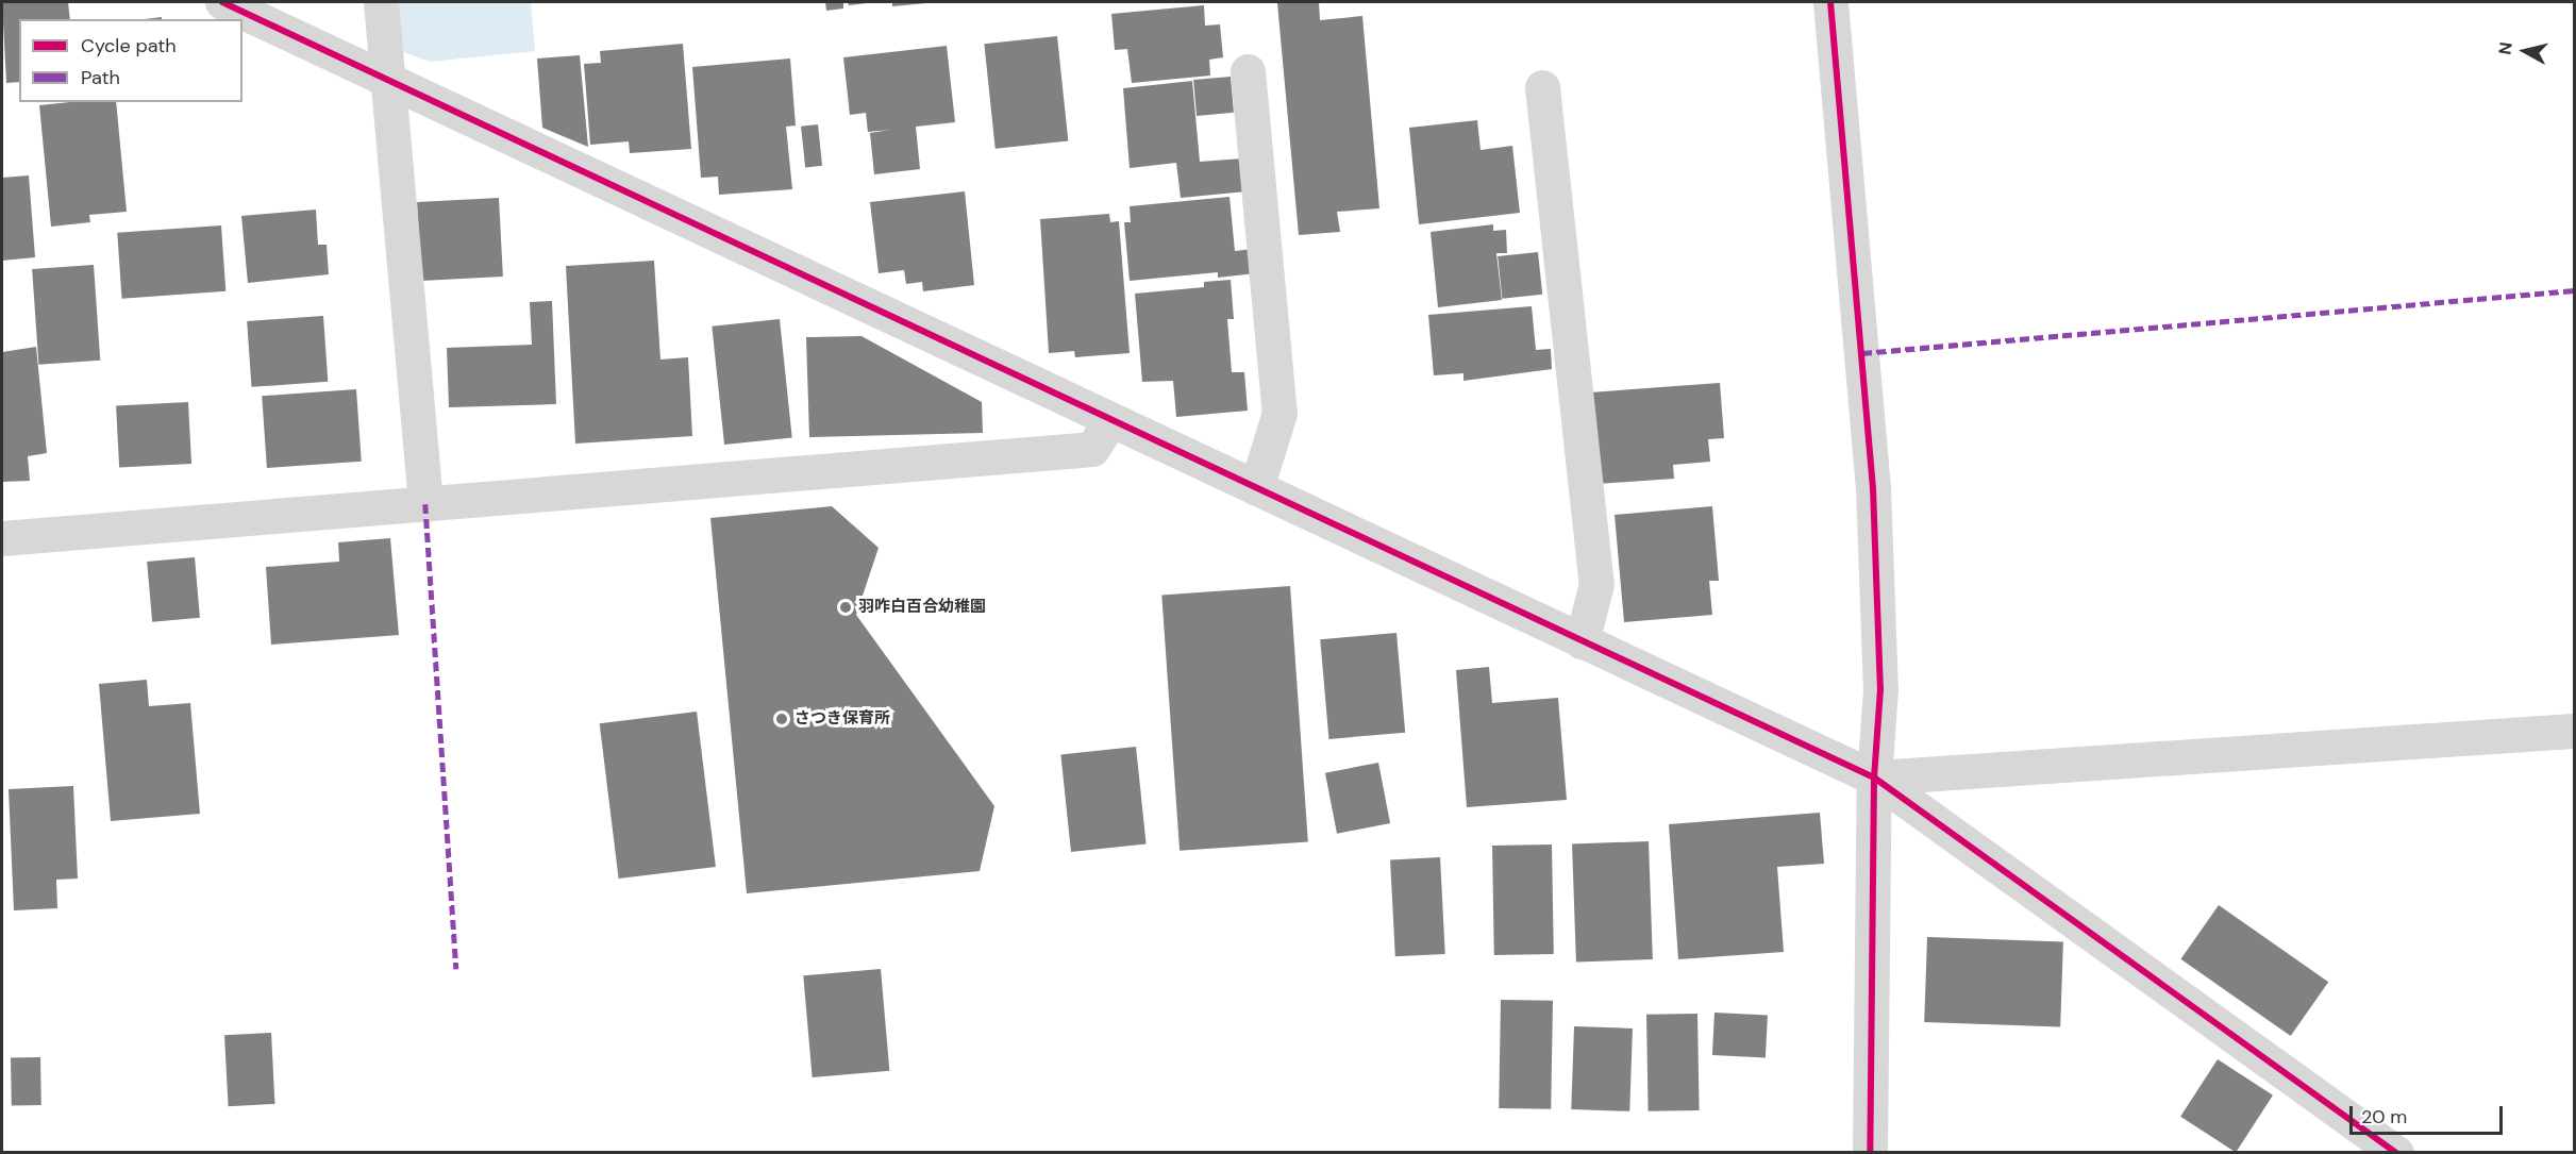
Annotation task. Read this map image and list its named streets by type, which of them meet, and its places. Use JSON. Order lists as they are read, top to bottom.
{
  "places": ["羽咋白百合幼稚園", "さつき保育所"],
  "legend": ["Cycle path", "Path"],
  "scale_bar": "20 m",
  "north": "left"
}
